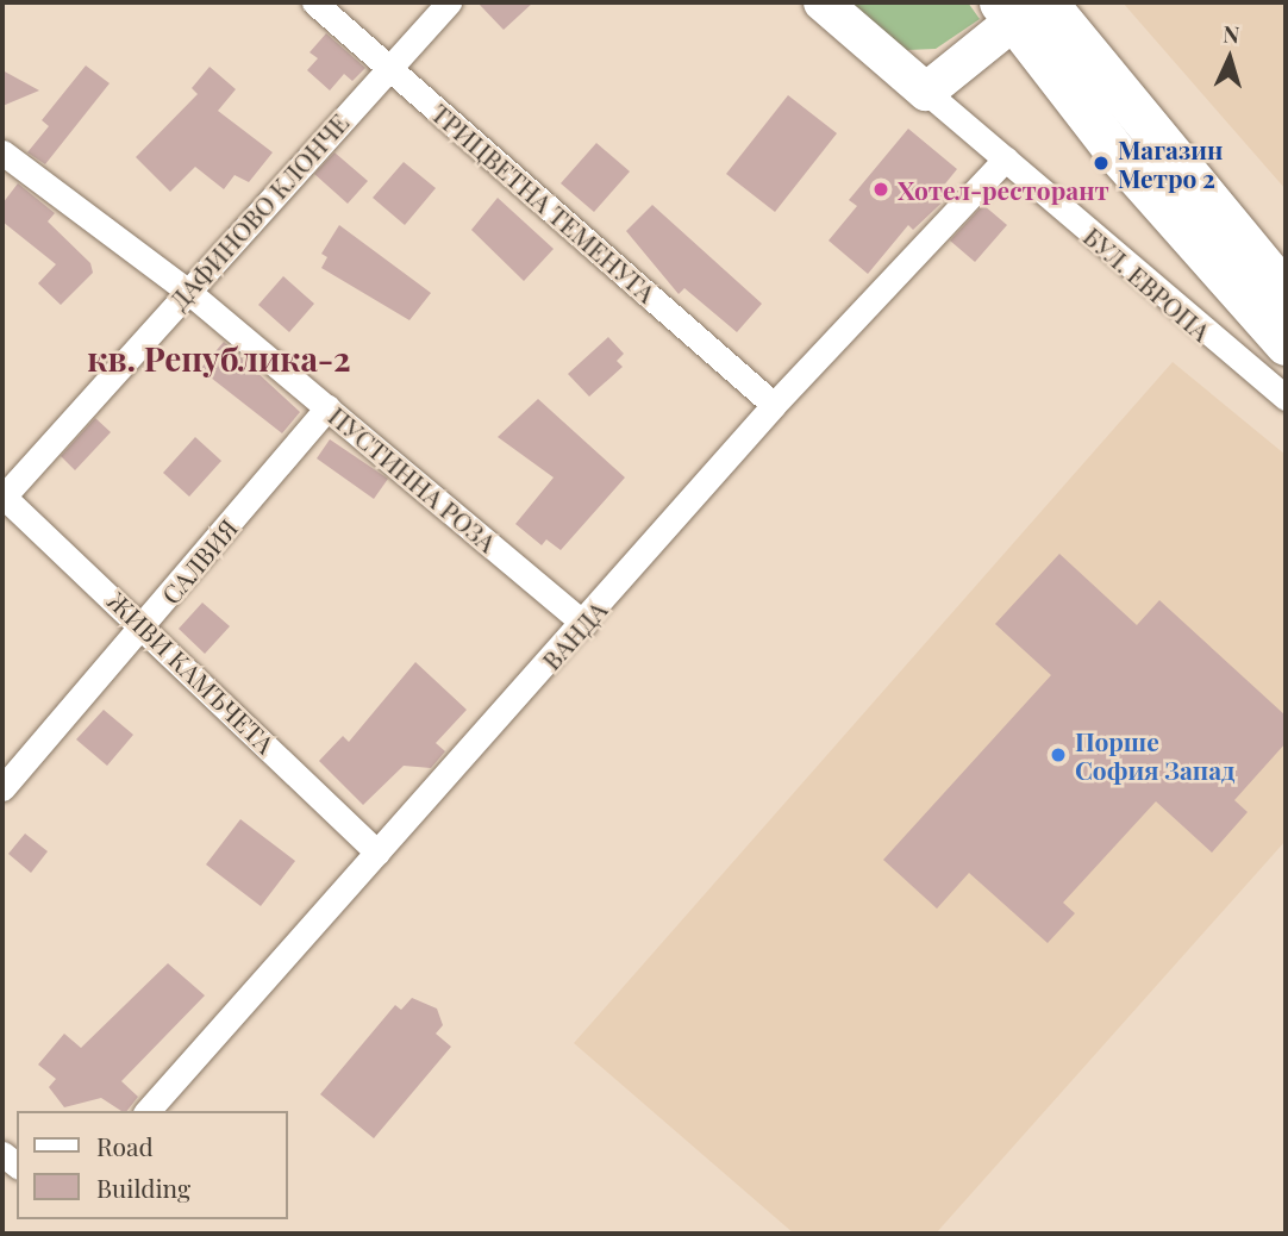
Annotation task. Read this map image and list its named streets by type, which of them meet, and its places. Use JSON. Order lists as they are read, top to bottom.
{
  "streets": {
    "street": [
      "ТРИЦВЕТНА ТЕМЕНУГА",
      "ДАФИНОВО КЛОНЧЕ",
      "БУЛ. ЕВРОПА",
      "ПУСТИННА РОЗА",
      "САЛВИЯ",
      "ВАНДА",
      "ЖИВИ КАМЪЧЕТА"
    ]
  },
  "crossings": [
    ["ТРИЦВЕТНА ТЕМЕНУГА", "ДАФИНОВО КЛОНЧЕ"],
    ["ТРИЦВЕТНА ТЕМЕНУГА", "ВАНДА"],
    ["ДАФИНОВО КЛОНЧЕ", "ПУСТИННА РОЗА"],
    ["ДАФИНОВО КЛОНЧЕ", "ЖИВИ КАМЪЧЕТА"],
    ["БУЛ. ЕВРОПА", "ВАНДА"],
    ["ПУСТИННА РОЗА", "САЛВИЯ"],
    ["ПУСТИННА РОЗА", "ВАНДА"],
    ["САЛВИЯ", "ЖИВИ КАМЪЧЕТА"],
    ["ВАНДА", "ЖИВИ КАМЪЧЕТА"]
  ],
  "districts": ["кв. Република-2"],
  "places": ["Магазин Метро 2", "Хотел-ресторант", "Порше София Запад"],
  "legend": ["Road", "Building"],
  "north": "top"
}
